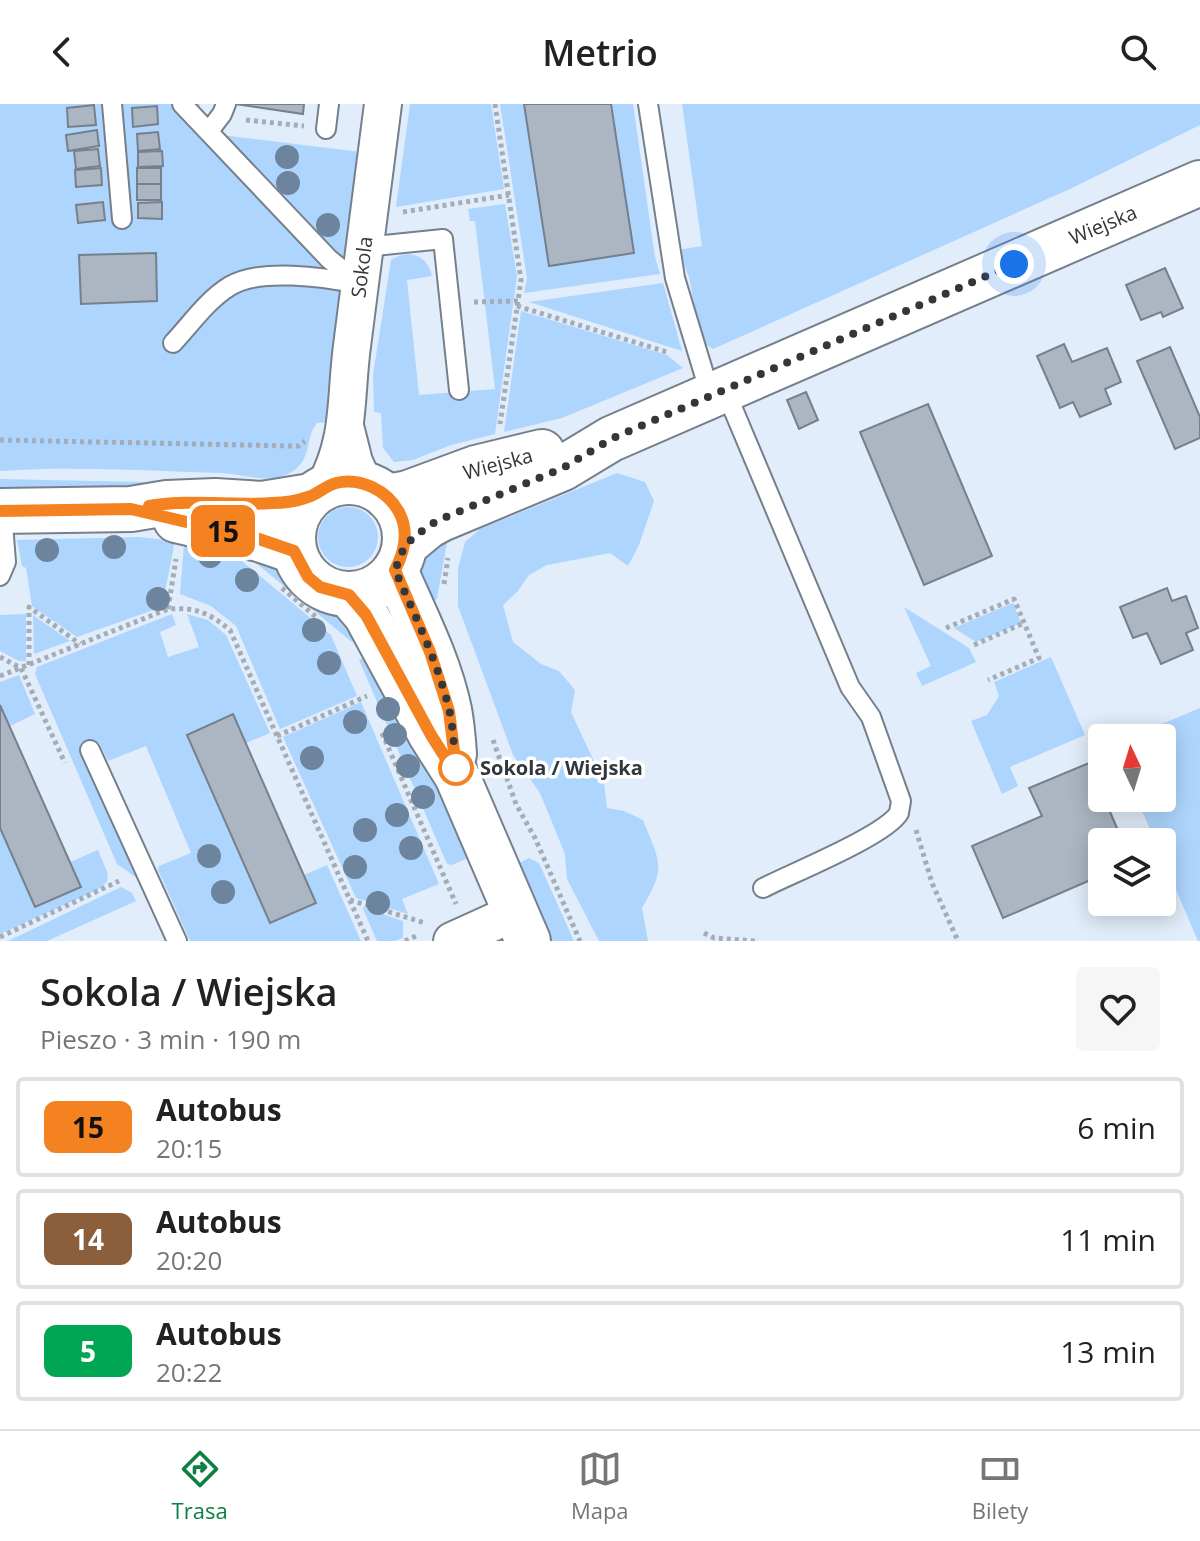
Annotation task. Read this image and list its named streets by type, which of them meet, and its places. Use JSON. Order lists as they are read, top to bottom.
{
  "streets": {
    "street": ["Wiejska", "Sokola"]
  },
  "crossings": [
    ["Wiejska", "Sokola"]
  ],
  "places": ["Sokola / Wiejska"],
  "lines": ["bus line 15"],
  "north": "top",
  "page": {
    "header": "Metrio",
    "on_map": "15",
    "heading": ["Sokola / Wiejska", "Pieszo · 3 min · 190 m"],
    "list": [
      {
        "mark": "15",
        "name": "Autobus",
        "note": "20:15",
        "value": "6 min"
      },
      {
        "mark": "14",
        "name": "Autobus",
        "note": "20:20",
        "value": "11 min"
      },
      {
        "mark": "5",
        "name": "Autobus",
        "note": "20:22",
        "value": "13 min"
      }
    ],
    "tabs": ["Trasa", "Mapa", "Bilety"]
  }
}
